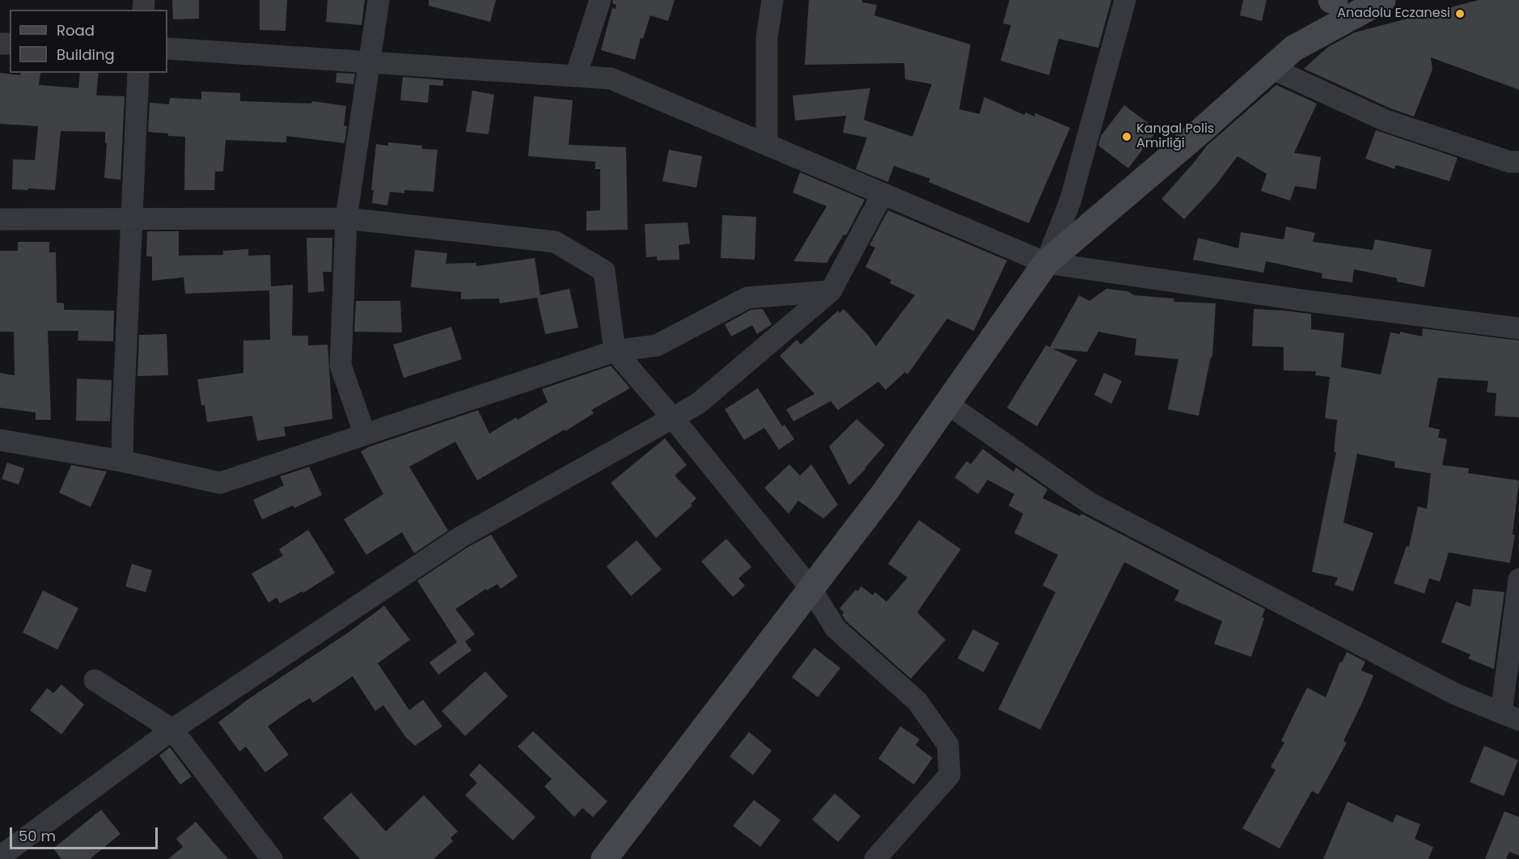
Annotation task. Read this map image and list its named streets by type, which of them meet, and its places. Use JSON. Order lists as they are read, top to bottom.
{
  "places": ["Anadolu Eczanesi", "Kangal Polis Amirliği"],
  "legend": ["Road", "Building"],
  "scale_bar": "50 m"
}
